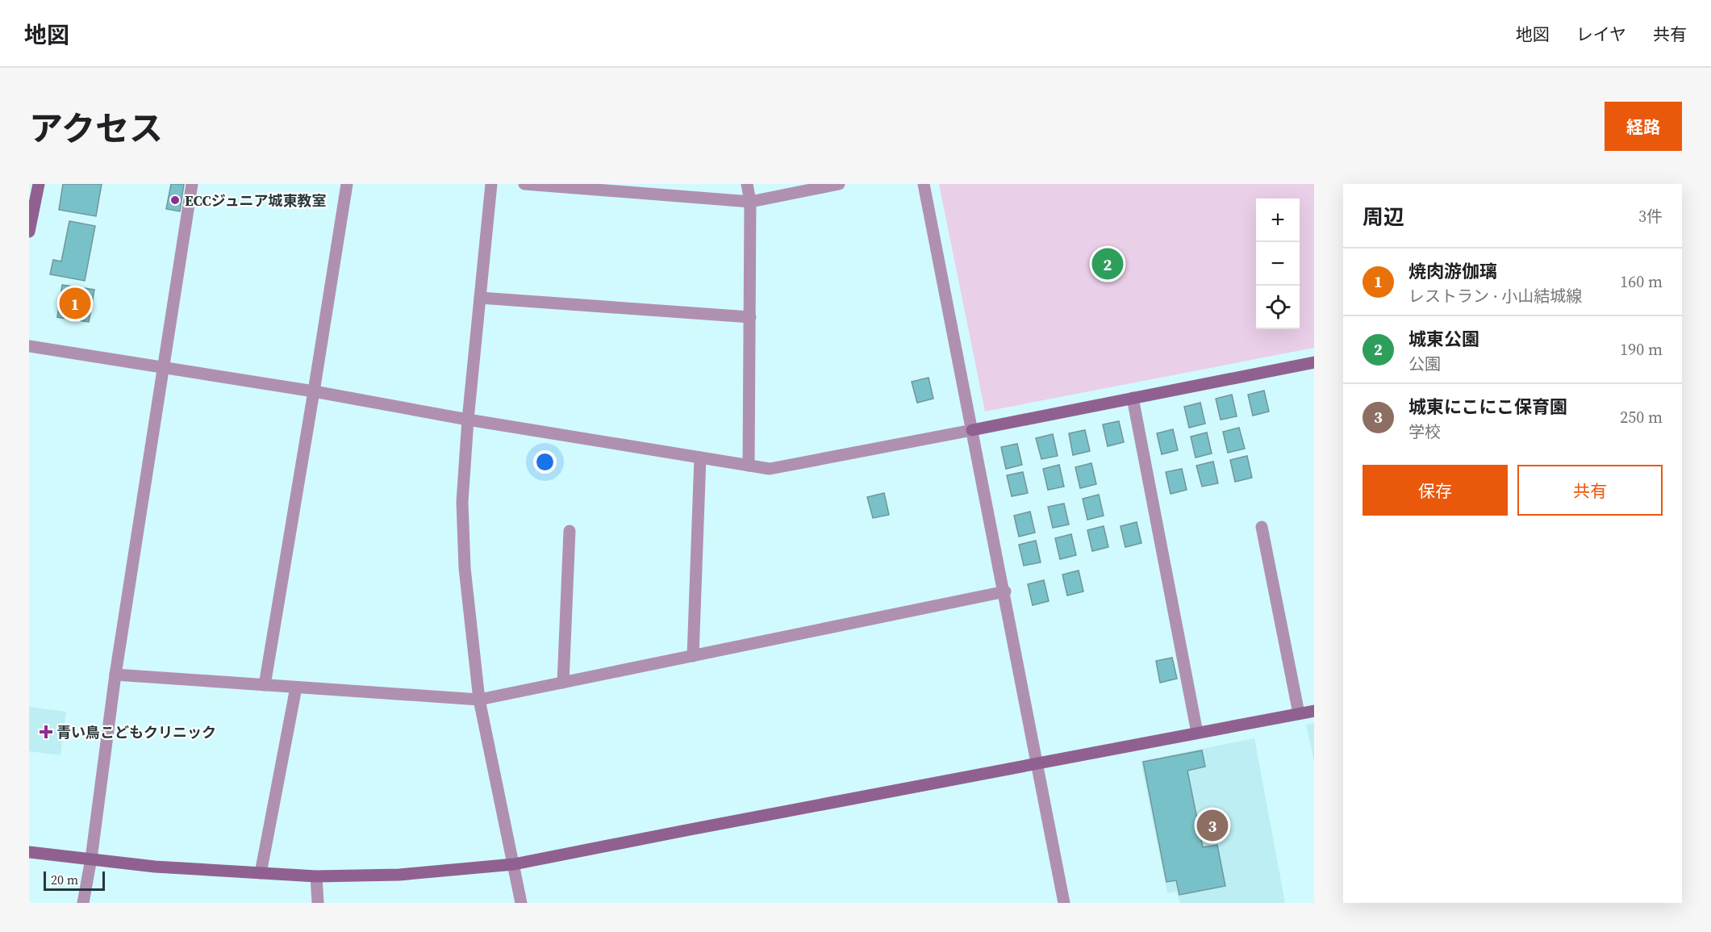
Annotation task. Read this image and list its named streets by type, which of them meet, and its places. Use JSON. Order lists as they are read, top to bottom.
{
  "places": {
    "other": ["ECCジュニア城東教室"],
    "health": ["青い鳥こどもクリニック"]
  },
  "scale_bar": "20 m",
  "page": {
    "header": "地図",
    "nav": ["地図", "レイヤ", "共有"],
    "title": "アクセス",
    "buttons": [
      "経路",
      ["保存", "共有"]
    ],
    "heading": ["周辺", "3件"],
    "map_buttons": ["+", "−"],
    "pins": ["2", "1", "3"],
    "list": [
      {
        "mark": "1",
        "name": "焼肉游伽璃",
        "note": "レストラン · 小山結城線",
        "value": "160 m"
      },
      {
        "mark": "2",
        "name": "城東公園",
        "note": "公園",
        "value": "190 m"
      },
      {
        "mark": "3",
        "name": "城東にこにこ保育園",
        "note": "学校",
        "value": "250 m"
      }
    ],
    "scale": "20 m"
  }
}
